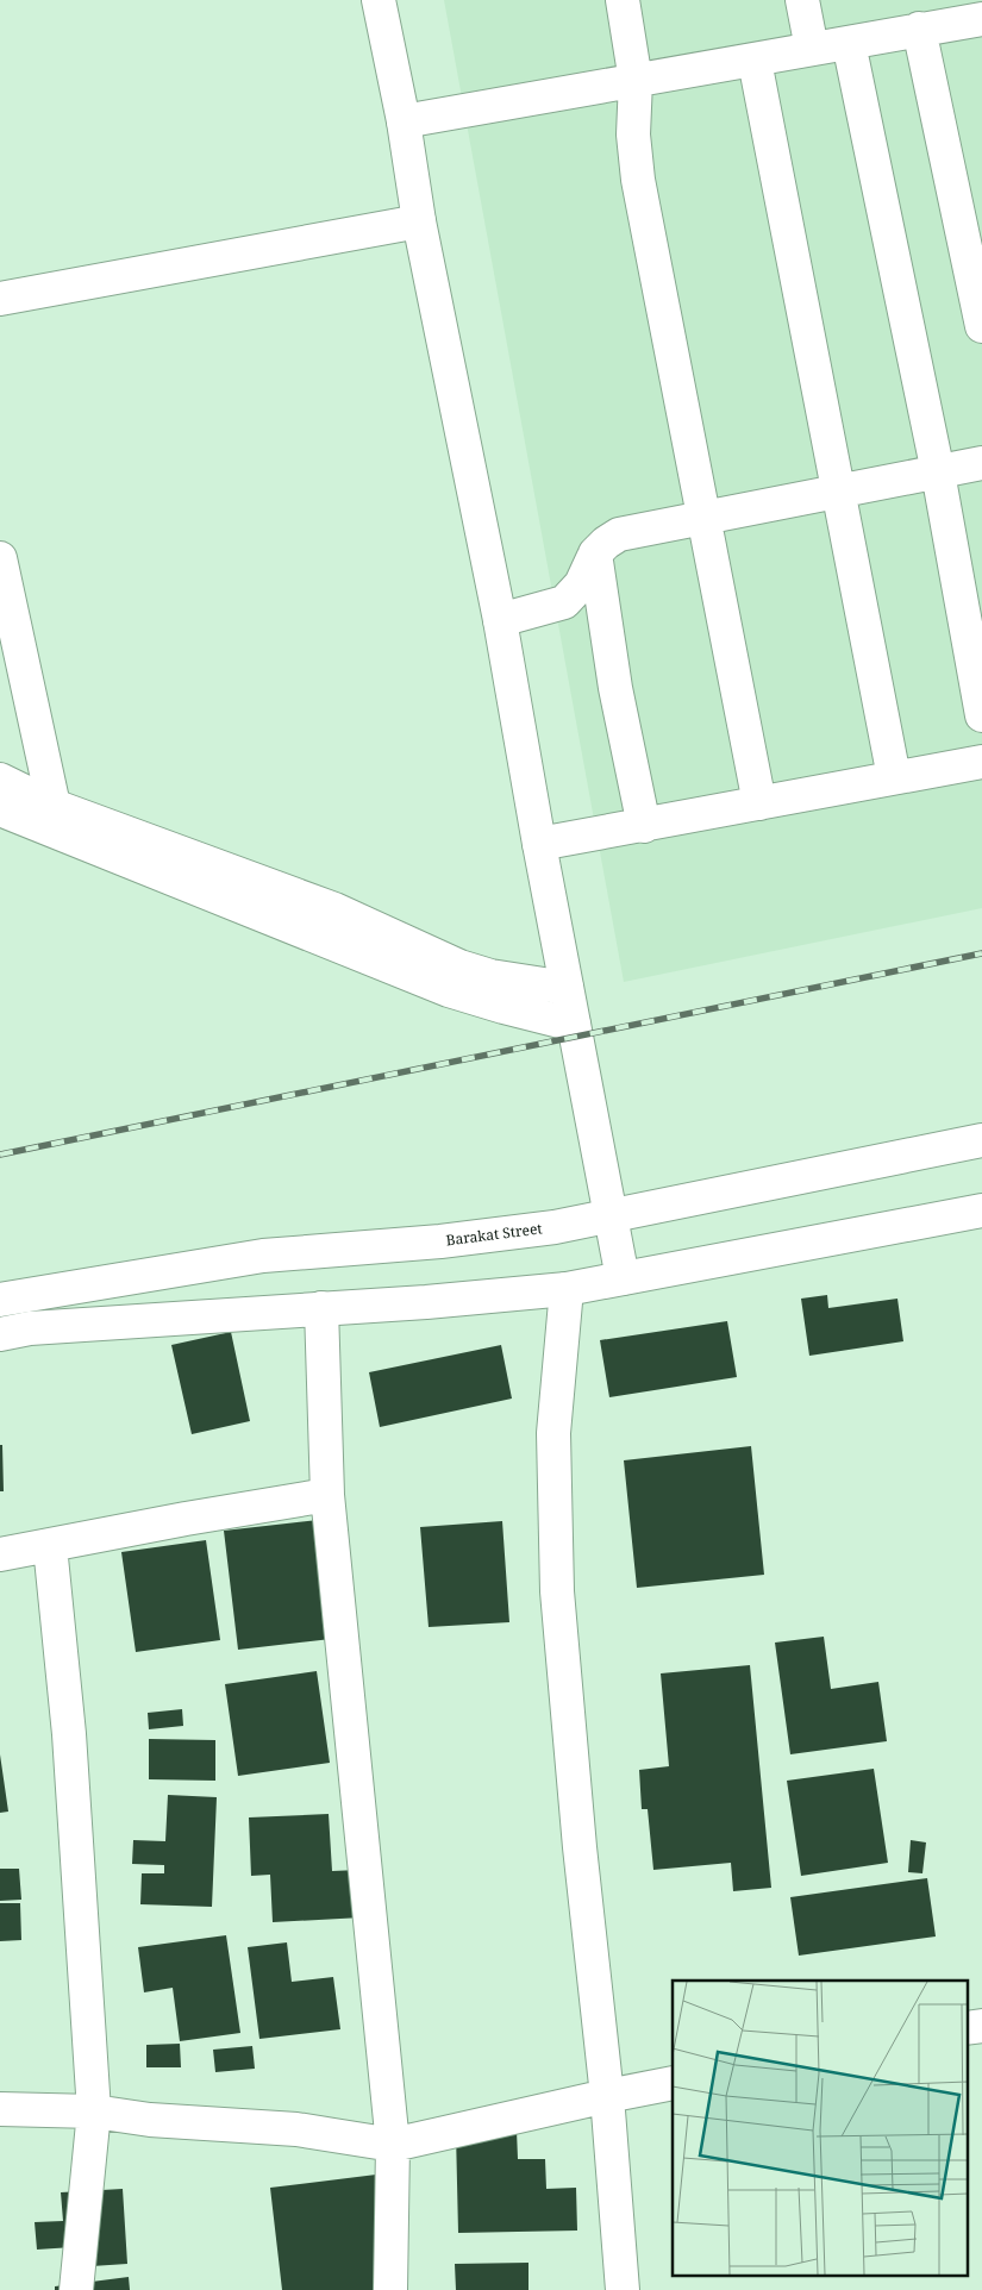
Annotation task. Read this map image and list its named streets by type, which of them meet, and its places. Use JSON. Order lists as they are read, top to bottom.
{
  "streets": {
    "street": ["Barakat Street"]
  }
}
